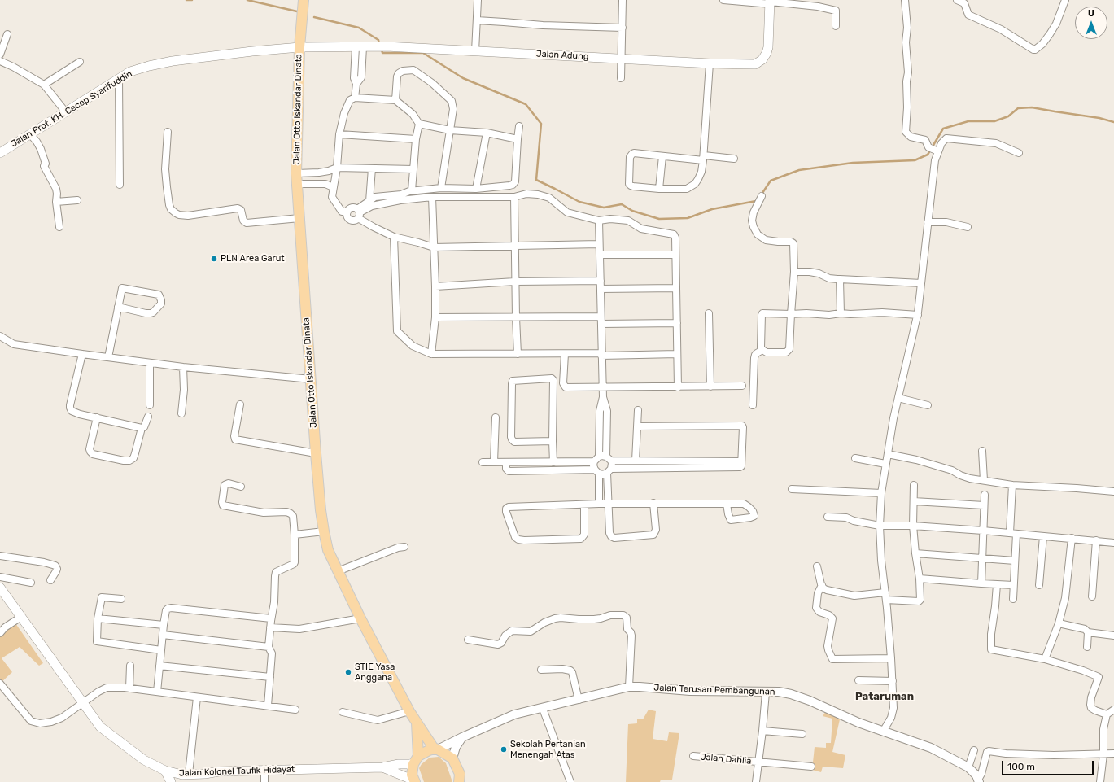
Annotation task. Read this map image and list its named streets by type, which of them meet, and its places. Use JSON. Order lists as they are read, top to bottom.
{
  "streets": {
    "main road": [
      "Jalan Adung",
      "Jalan Prof. KH. Cecep Syarifuddin",
      "Jalan Otto Iskandar Dinata",
      "Jalan Kolonel Taufik Hidayat"
    ],
    "street": ["Jalan Terusan Pembangunan", "Jalan Dahlia"]
  },
  "crossings": [
    ["Jalan Adung", "Jalan Prof. KH. Cecep Syarifuddin"],
    ["Jalan Adung", "Jalan Otto Iskandar Dinata"],
    ["Jalan Prof. KH. Cecep Syarifuddin", "Jalan Otto Iskandar Dinata"],
    ["Jalan Otto Iskandar Dinata", "Jalan Terusan Pembangunan"]
  ],
  "districts": ["Pataruman"],
  "places": ["PLN Area Garut", "STIE Yasa Anggana", "Sekolah Pertanian Menengah Atas"],
  "scale_bar": "100 m",
  "north": "top"
}
